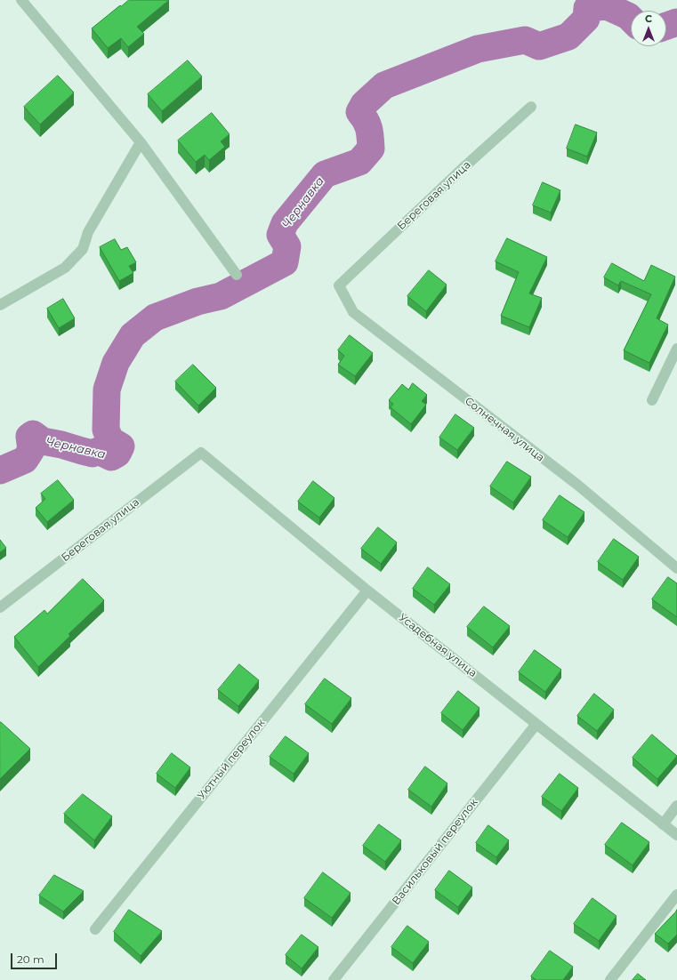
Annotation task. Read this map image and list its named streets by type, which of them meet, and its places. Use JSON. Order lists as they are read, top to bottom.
{
  "streets": {
    "street": [
      "Береговая улица",
      "Солнечная улица",
      "Усадебная улица",
      "Уютный переулок",
      "Васильковый переулок"
    ]
  },
  "crossings": [
    ["Береговая улица", "Солнечная улица"],
    ["Береговая улица", "Усадебная улица"],
    ["Усадебная улица", "Уютный переулок"],
    ["Усадебная улица", "Васильковый переулок"]
  ],
  "water": ["Чернавка"],
  "scale_bar": "20 m",
  "north": "top"
}
